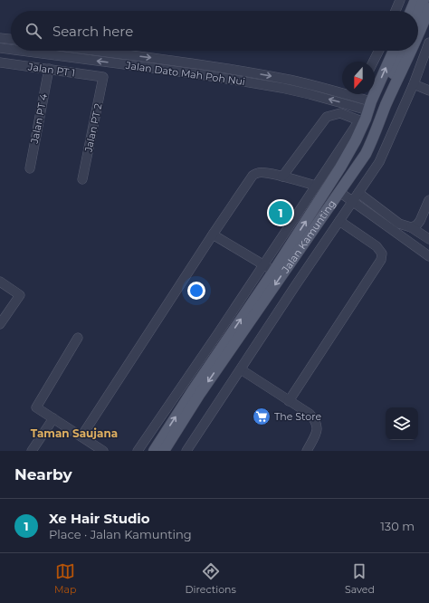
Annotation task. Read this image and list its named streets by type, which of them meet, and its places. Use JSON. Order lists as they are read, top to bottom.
{
  "streets": {
    "main road": ["Jalan Kamunting"],
    "street": [
      "Jalan PT 1",
      "Jalan Dato Mah Poh Nui",
      "Jalan PT 4",
      "Jalan PT 2"
    ]
  },
  "crossings": [
    ["Jalan PT 1", "Jalan PT 4"],
    ["Jalan PT 1", "Jalan PT 2"],
    ["Jalan Dato Mah Poh Nui", "Jalan Kamunting"]
  ],
  "districts": ["Taman Saujana"],
  "places": {
    "supermarket": ["The Store"]
  },
  "north": "bottom",
  "page": {
    "search": "Search here",
    "pins": "1",
    "heading": "Nearby",
    "list": [
      {
        "mark": "1",
        "name": "Xe Hair Studio",
        "note": "Place · Jalan Kamunting",
        "value": "130 m"
      }
    ],
    "nav": ["Map", "Directions", "Saved"]
  }
}
